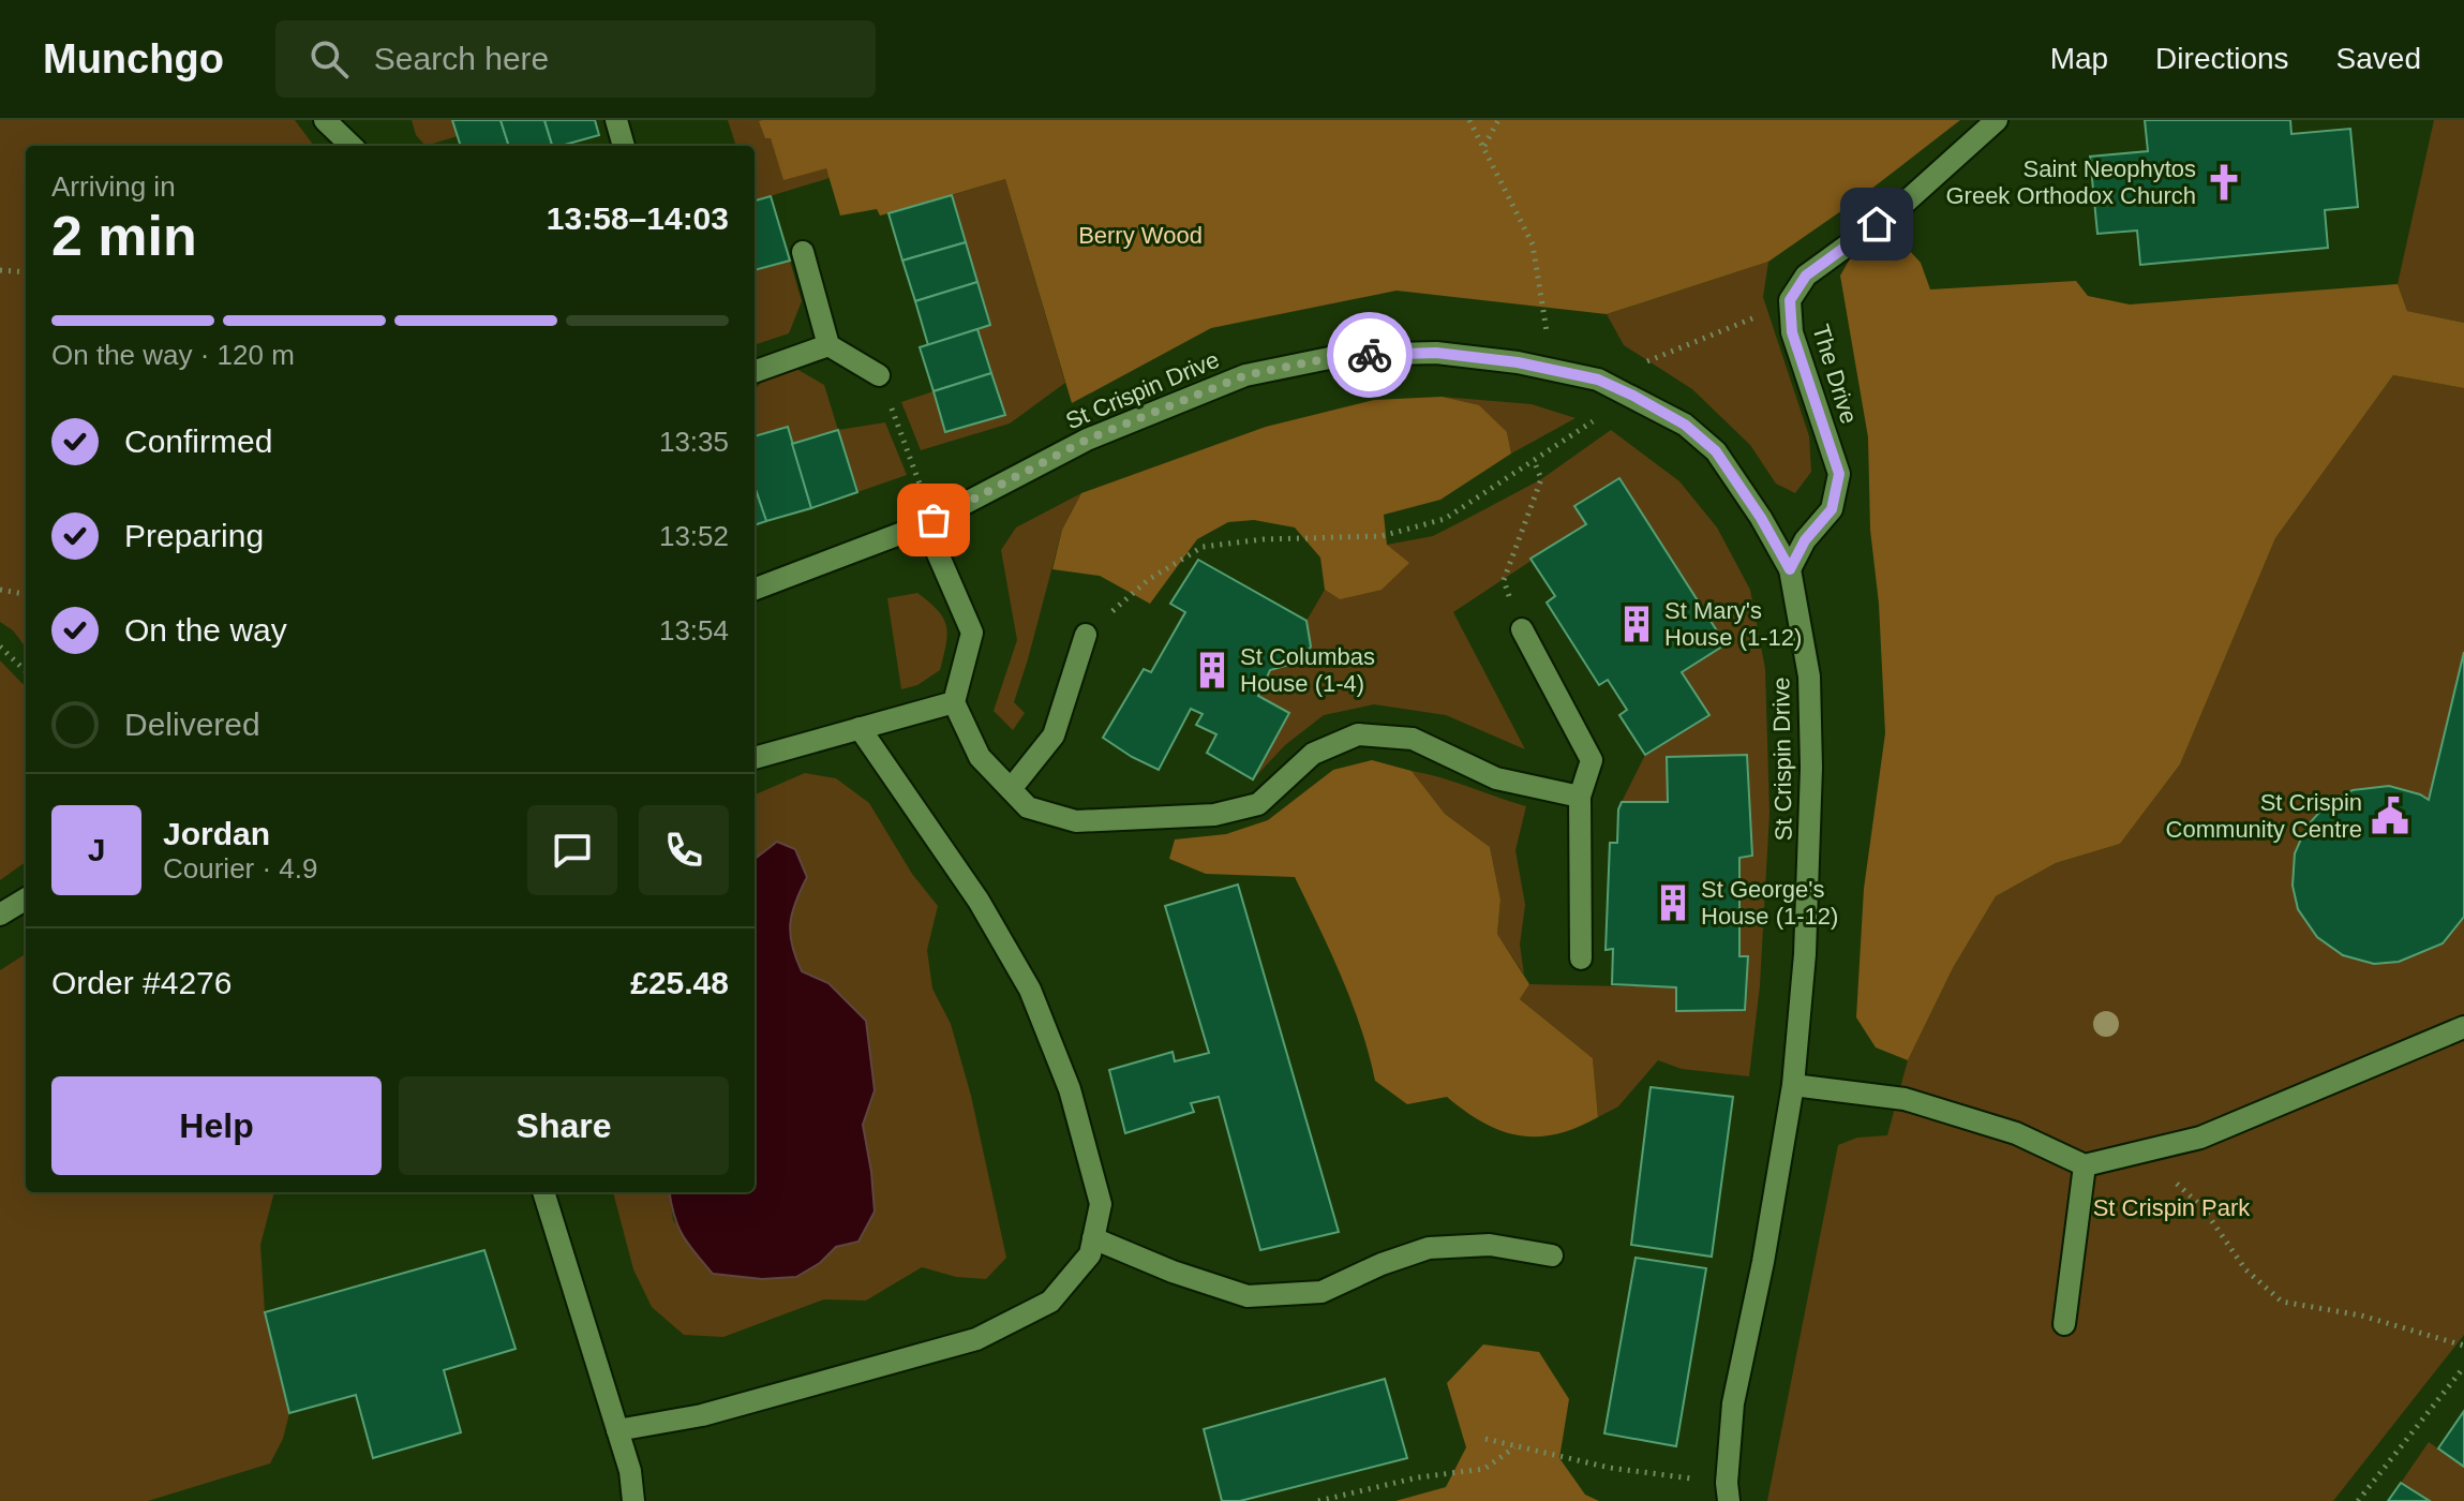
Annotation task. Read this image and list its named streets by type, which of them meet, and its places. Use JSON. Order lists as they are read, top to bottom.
{
  "streets": {
    "street": ["The Drive", "St Crispin Drive"]
  },
  "crossings": [
    ["The Drive", "St Crispin Drive"]
  ],
  "parks": ["Berry Wood", "St Crispin Park"],
  "places": {
    "church": ["Saint Neophytos Greek Orthodox Church"],
    "building": ["St Mary's House (1-12)", "St Columbas House (1-4)", "St George's House (1-12)"],
    "public building": ["St Crispin Community Centre"]
  },
  "page": {
    "header": "Munchgo",
    "search": "Search here",
    "nav": ["Map", "Directions", "Saved"],
    "heading": ["2 min", "Arriving in", "13:58–14:03"],
    "panel": [
      "Jordan",
      "Courier · 4.9",
      "Order #4276",
      "£25.48"
    ],
    "bar": "On the way · 120 m",
    "list": [
      ["Confirmed", "13:35"],
      ["Preparing", "13:52"],
      ["On the way", "13:54"],
      "Delivered"
    ],
    "round": "J",
    "buttons": ["Help", "Share"]
  }
}
